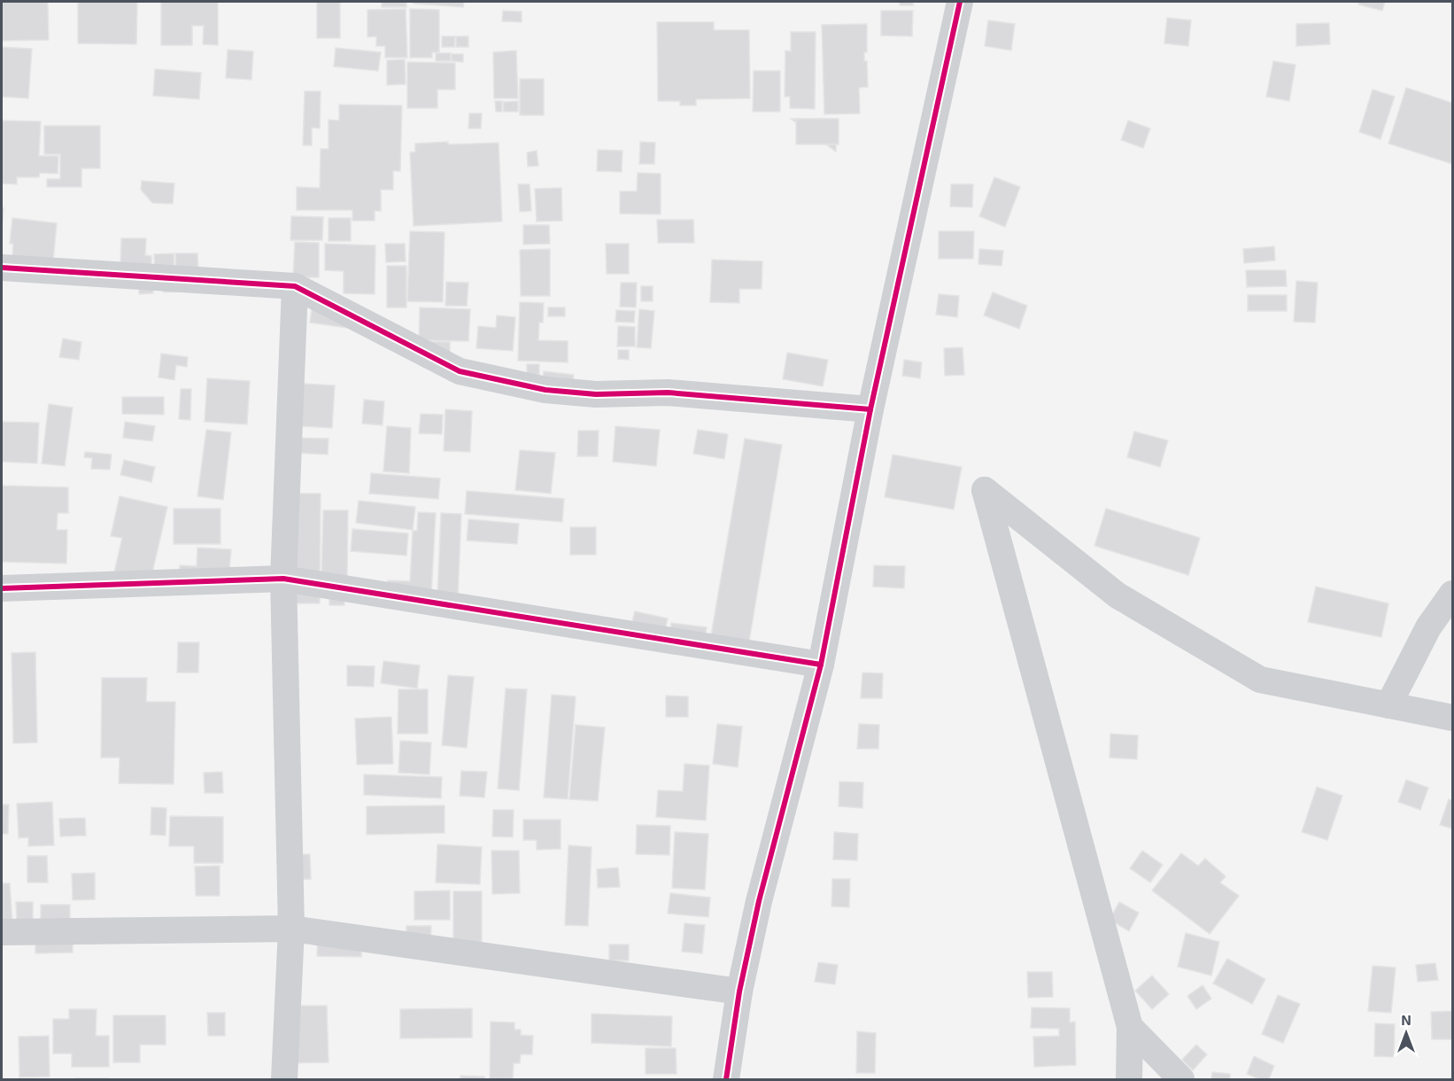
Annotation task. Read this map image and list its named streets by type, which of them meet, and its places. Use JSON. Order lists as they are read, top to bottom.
{
  "north": "top"
}
